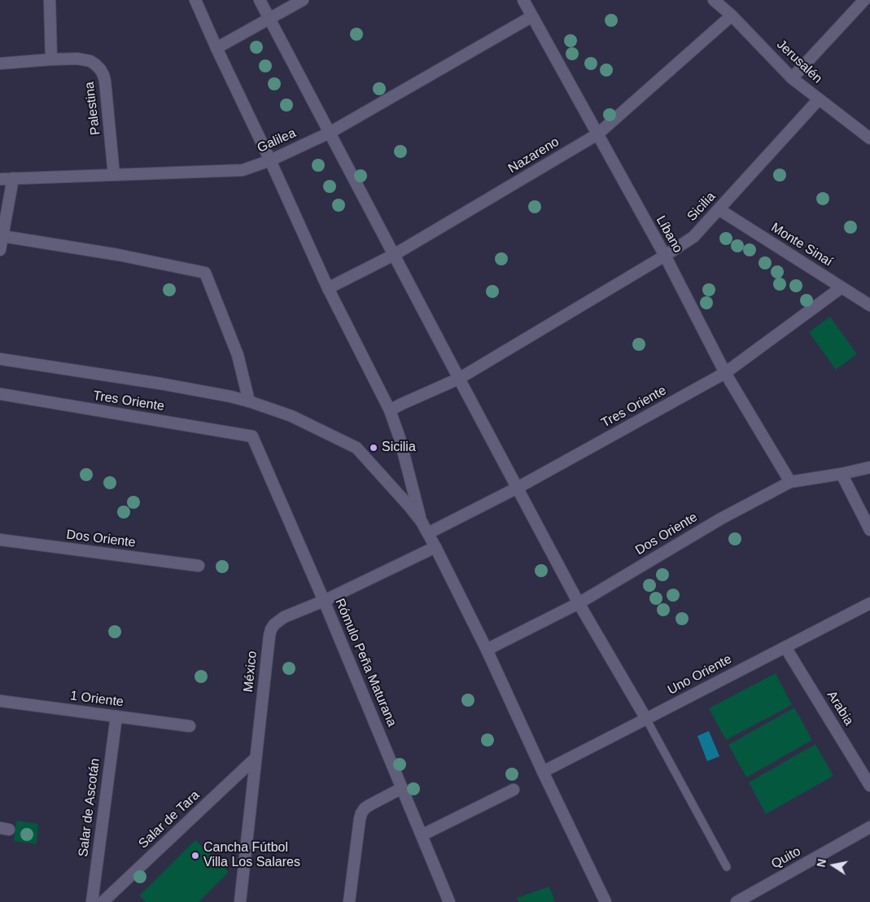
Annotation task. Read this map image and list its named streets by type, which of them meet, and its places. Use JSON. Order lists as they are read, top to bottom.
{
  "streets": {
    "street": [
      "Jerusalén",
      "Palestina",
      "Galilea",
      "Nazareno",
      "Sicilia",
      "Líbano",
      "Monte Sinaí",
      "Tres Oriente",
      "Dos Oriente",
      "Rómulo Peña Maturana",
      "México",
      "Uno Oriente",
      "1 Oriente",
      "Arabia",
      "Salar de Ascotán",
      "Salar de Tara",
      "Quito"
    ]
  },
  "crossings": [
    ["Jerusalén", "Nazareno"],
    ["Jerusalén", "Sicilia"],
    ["Palestina", "Galilea"],
    ["Galilea", "Líbano"],
    ["Nazareno", "Líbano"],
    ["Sicilia", "Líbano"],
    ["Sicilia", "Monte Sinaí"],
    ["Líbano", "Tres Oriente"],
    ["Líbano", "Dos Oriente"],
    ["Monte Sinaí", "Tres Oriente"],
    ["Tres Oriente", "Rómulo Peña Maturana"],
    ["Rómulo Peña Maturana", "México"],
    ["México", "Salar de Tara"],
    ["Uno Oriente", "Arabia"],
    ["1 Oriente", "Salar de Ascotán"]
  ],
  "places": ["Sicilia", "Cancha Fútbol Villa Los Salares"],
  "north": "left"
}
